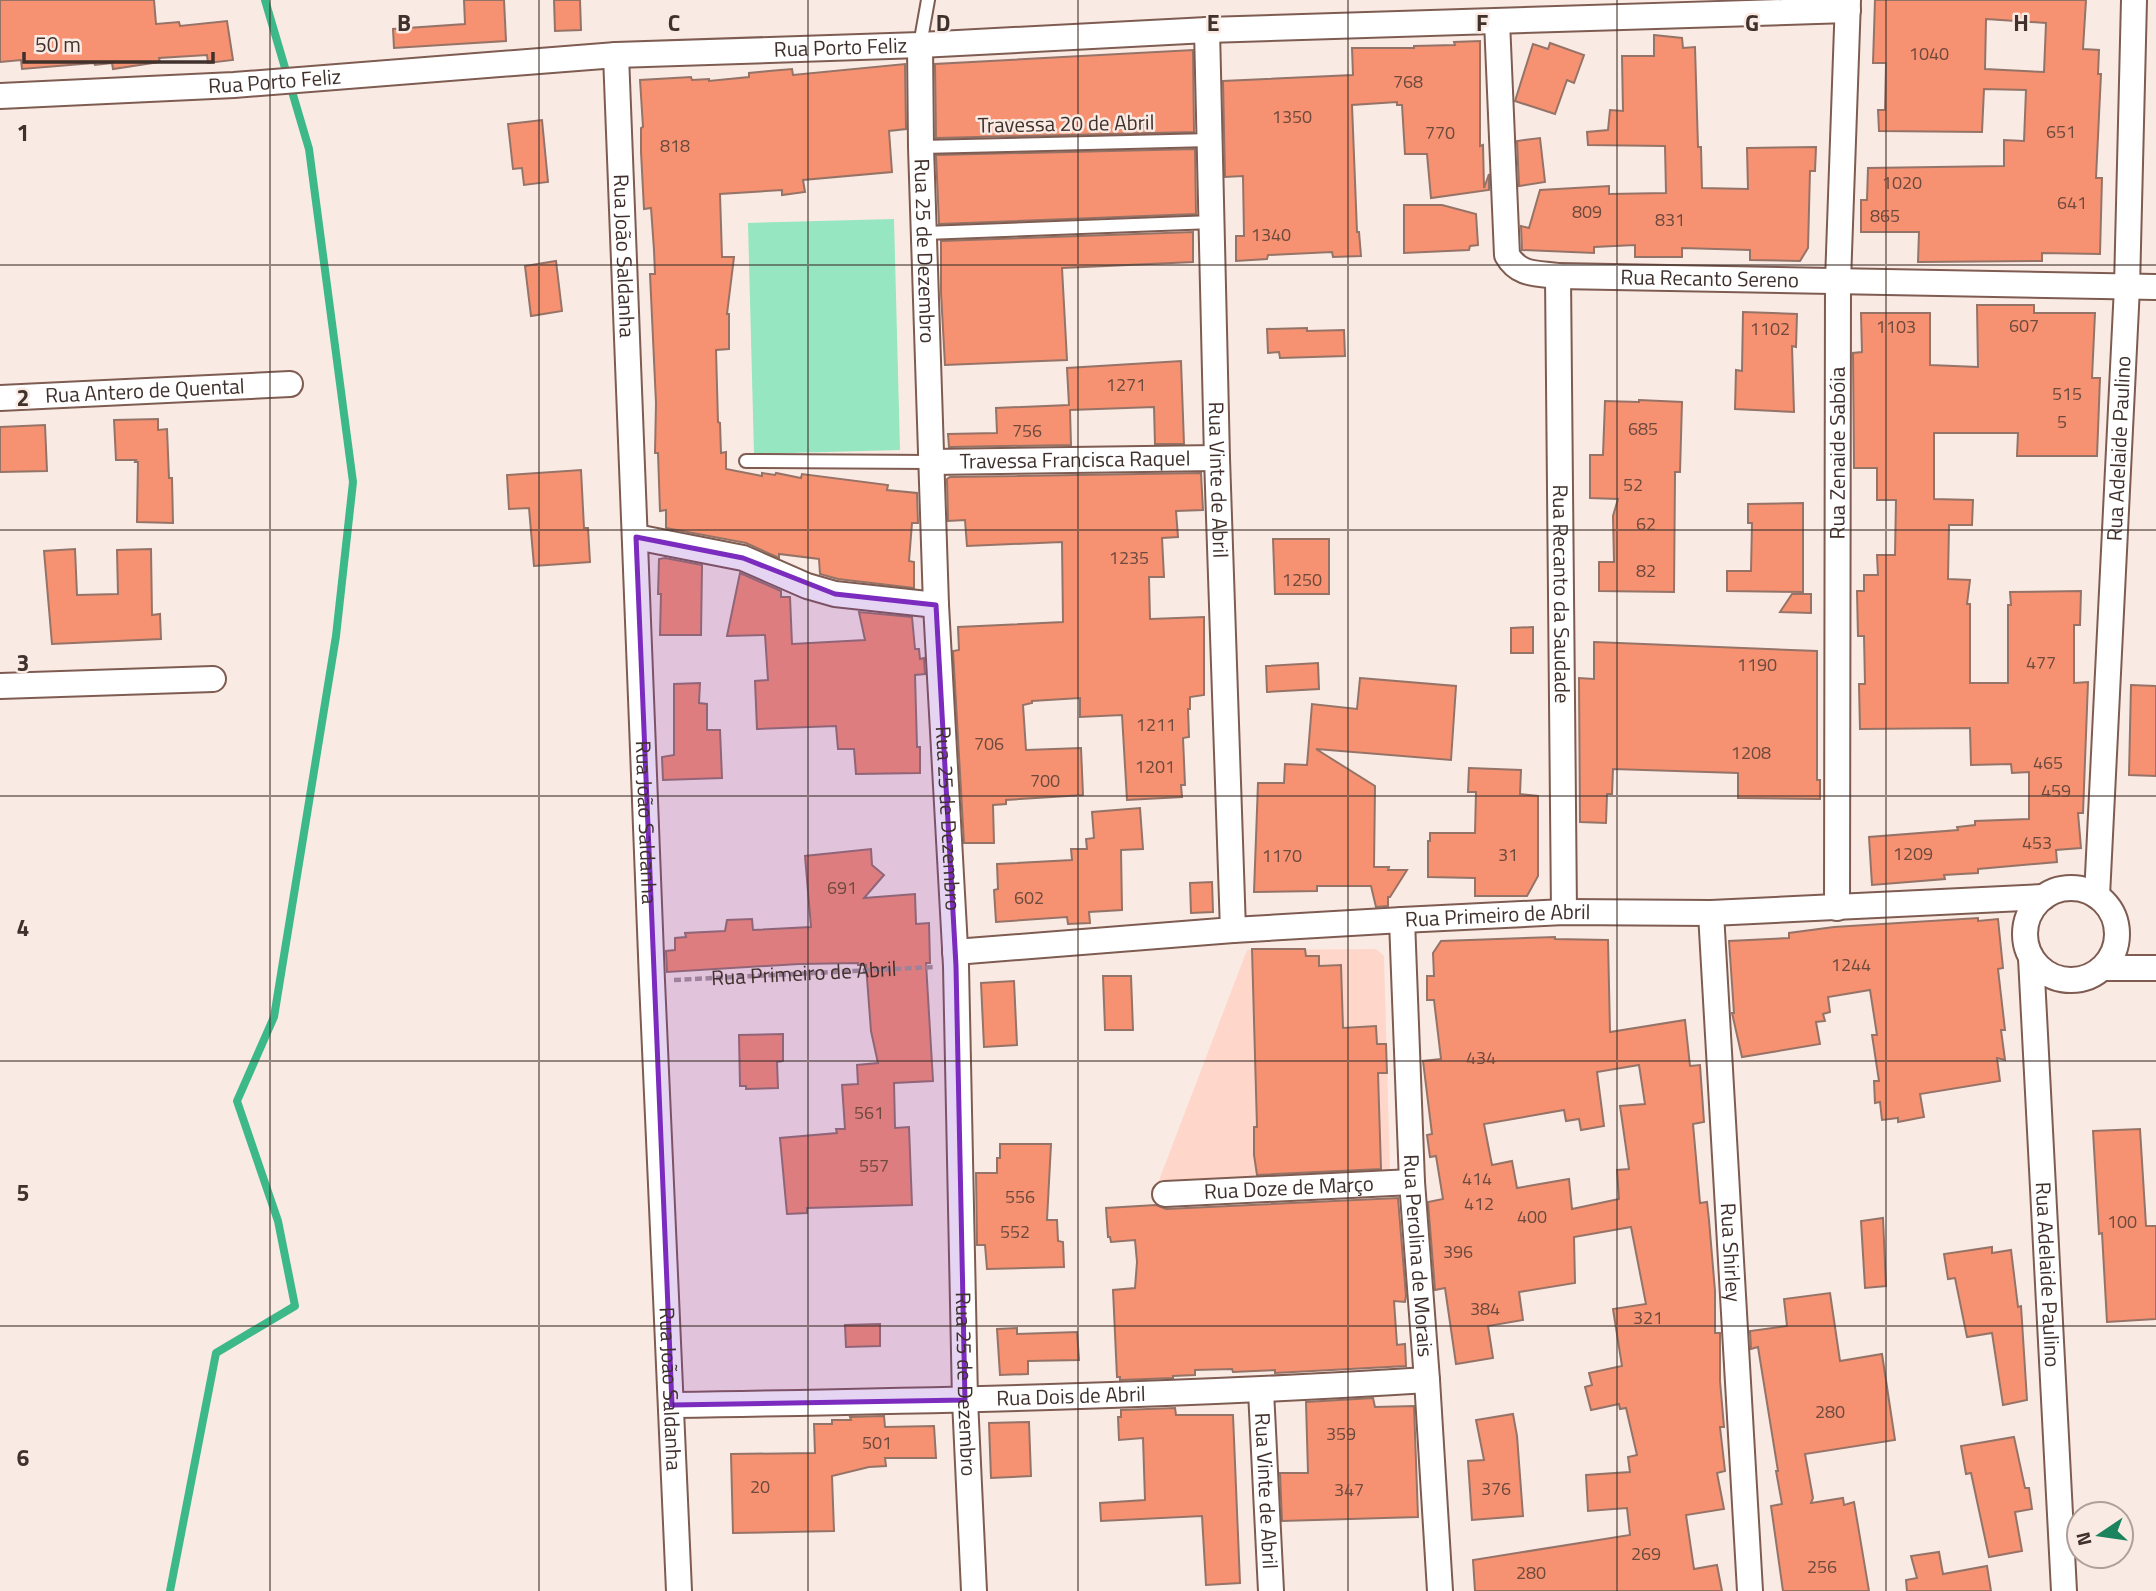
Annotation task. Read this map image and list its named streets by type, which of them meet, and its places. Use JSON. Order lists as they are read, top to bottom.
{
  "streets": {
    "street": [
      "Rua Porto Feliz",
      "Rua 25 de Dezembro",
      "Rua João Saldanha",
      "Rua Recanto Sereno",
      "Rua Antero de Quental",
      "Rua Adelaide Paulino",
      "Rua Zenaide Sabóia",
      "Travessa Francisca Raquel",
      "Rua Vinte de Abril",
      "Rua Recanto da Saudade",
      "Rua Primeiro de Abril",
      "Rua Doze de Março",
      "Rua Shirley",
      "Rua Perolina de Morais",
      "Rua Dois de Abril"
    ],
    "lane": ["Travessa 20 de Abril"]
  },
  "crossings": [
    ["Rua Porto Feliz", "Rua 25 de Dezembro"],
    ["Rua Porto Feliz", "Rua João Saldanha"],
    ["Rua Porto Feliz", "Rua Recanto Sereno"],
    ["Rua Porto Feliz", "Rua Zenaide Sabóia"],
    ["Rua Porto Feliz", "Rua Vinte de Abril"],
    ["Travessa 20 de Abril", "Rua 25 de Dezembro"],
    ["Travessa 20 de Abril", "Rua Vinte de Abril"],
    ["Rua 25 de Dezembro", "Travessa Francisca Raquel"],
    ["Rua 25 de Dezembro", "Rua Primeiro de Abril"],
    ["Rua 25 de Dezembro", "Rua Dois de Abril"],
    ["Rua João Saldanha", "Rua Primeiro de Abril"],
    ["Rua João Saldanha", "Rua Dois de Abril"],
    ["Rua Recanto Sereno", "Rua Adelaide Paulino"],
    ["Rua Recanto Sereno", "Rua Zenaide Sabóia"],
    ["Rua Recanto Sereno", "Rua Recanto da Saudade"],
    ["Rua Adelaide Paulino", "Rua Primeiro de Abril"],
    ["Rua Zenaide Sabóia", "Rua Primeiro de Abril"],
    ["Travessa Francisca Raquel", "Rua Vinte de Abril"],
    ["Rua Vinte de Abril", "Rua Primeiro de Abril"],
    ["Rua Vinte de Abril", "Rua Dois de Abril"],
    ["Rua Recanto da Saudade", "Rua Primeiro de Abril"],
    ["Rua Primeiro de Abril", "Rua Shirley"],
    ["Rua Primeiro de Abril", "Rua Perolina de Morais"],
    ["Rua Doze de Março", "Rua Perolina de Morais"],
    ["Rua Perolina de Morais", "Rua Dois de Abril"]
  ],
  "house_numbers": [
    "1040",
    "768",
    "1350",
    "651",
    "770",
    "818",
    "1020",
    "641",
    "809",
    "865",
    "831",
    "1340",
    "607",
    "1103",
    "1102",
    "1271",
    "515",
    "5",
    "685",
    "756",
    "52",
    "62",
    "1235",
    "82",
    "1250",
    "477",
    "1190",
    "1211",
    "706",
    "1208",
    "465",
    "1201",
    "700",
    "459",
    "453",
    "1209",
    "31",
    "1170",
    "691",
    "602",
    "1244",
    "434",
    "561",
    "557",
    "414",
    "556",
    "412",
    "400",
    "100",
    "552",
    "396",
    "384",
    "321",
    "280",
    "359",
    "501",
    "20",
    "376",
    "347",
    "269",
    "256",
    "280"
  ],
  "scale_bar": "50 m",
  "north": "left",
  "grid": {
    "columns": [
      "B",
      "C",
      "D",
      "E",
      "F",
      "G",
      "H"
    ],
    "rows": [
      "1",
      "2",
      "3",
      "4",
      "5",
      "6"
    ]
  }
}
